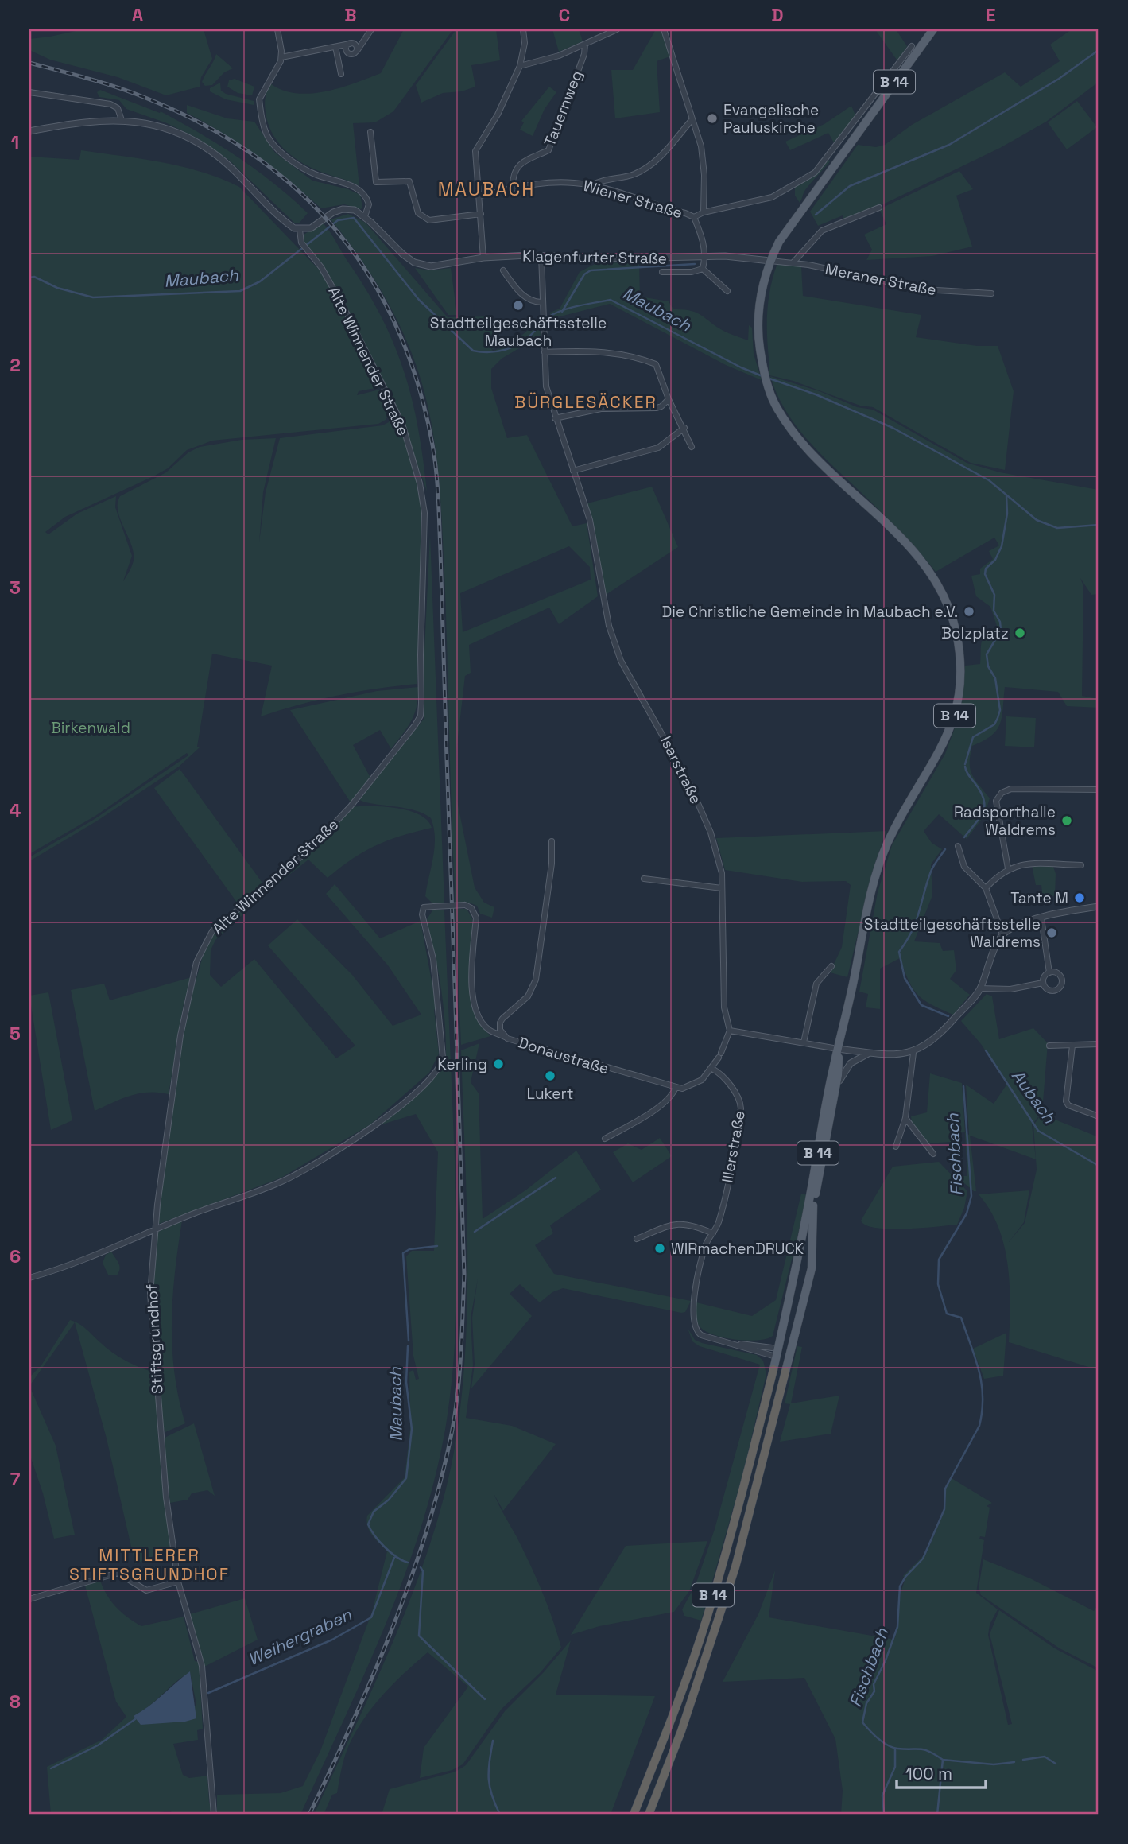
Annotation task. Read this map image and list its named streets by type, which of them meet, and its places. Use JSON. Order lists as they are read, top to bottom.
{
  "streets": {
    "highway": ["B 14"],
    "street": [
      "Tauernweg",
      "Wiener Straße",
      "Klagenfurter Straße",
      "Meraner Straße",
      "Alte Winnender Straße",
      "Isarstraße",
      "Donaustraße",
      "Illerstraße",
      "Stiftsgrundhof"
    ]
  },
  "crossings": [
    ["B 14", "Meraner Straße"],
    ["B 14", "Illerstraße"],
    ["Tauernweg", "Wiener Straße"],
    ["Wiener Straße", "Klagenfurter Straße"],
    ["Klagenfurter Straße", "Isarstraße"],
    ["Alte Winnender Straße", "Stiftsgrundhof"]
  ],
  "districts": ["MAUBACH", "BÜRGLESÄCKER", "MITTLERER STIFTSGRUNDHOF"],
  "water": [
    "Maubach",
    "Aubach",
    "Fischbach",
    "Weihergraben"
  ],
  "parks": ["Birkenwald"],
  "places": [
    "Evangelische Pauluskirche",
    "Stadtteilgeschäftsstelle Maubach",
    "Die Christliche Gemeinde in Maubach e.V.",
    "Bolzplatz",
    "Radsporthalle Waldrems",
    "Tante M",
    "Stadtteilgeschäftsstelle Waldrems",
    "Kerling",
    "Lukert",
    "WIRmachenDRUCK"
  ],
  "scale_bar": "100 m",
  "grid": {
    "columns": [
      "A",
      "B",
      "C",
      "D",
      "E"
    ],
    "rows": [
      "1",
      "2",
      "3",
      "4",
      "5",
      "6",
      "7",
      "8"
    ]
  }
}
